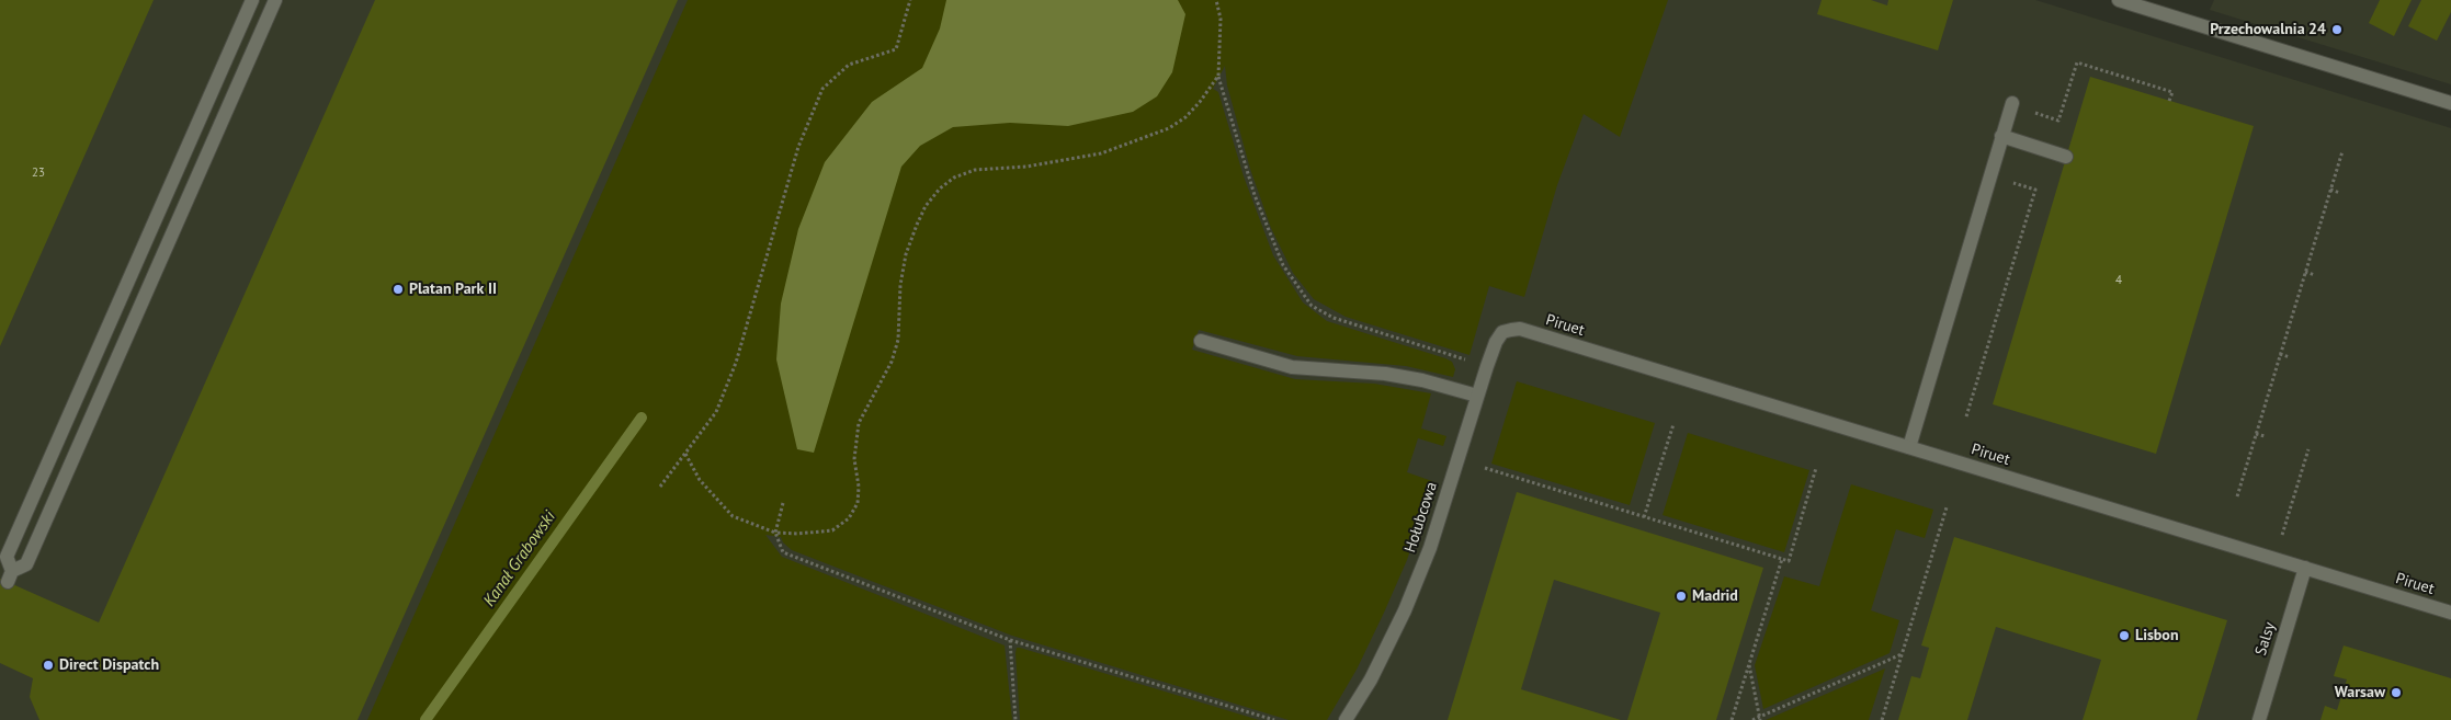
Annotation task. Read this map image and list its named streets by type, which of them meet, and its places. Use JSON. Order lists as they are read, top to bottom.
{
  "streets": {
    "street": ["Piruet", "Hołubcowa", "Salsy"]
  },
  "crossings": [
    ["Piruet", "Hołubcowa"],
    ["Piruet", "Salsy"]
  ],
  "water": ["Kanał Grabowski"],
  "places": [
    "Przechowalnia 24",
    "Platan Park II",
    "Madrid",
    "Lisbon",
    "Direct Dispatch",
    "Warsaw"
  ],
  "house_numbers": ["23", "4"]
}
